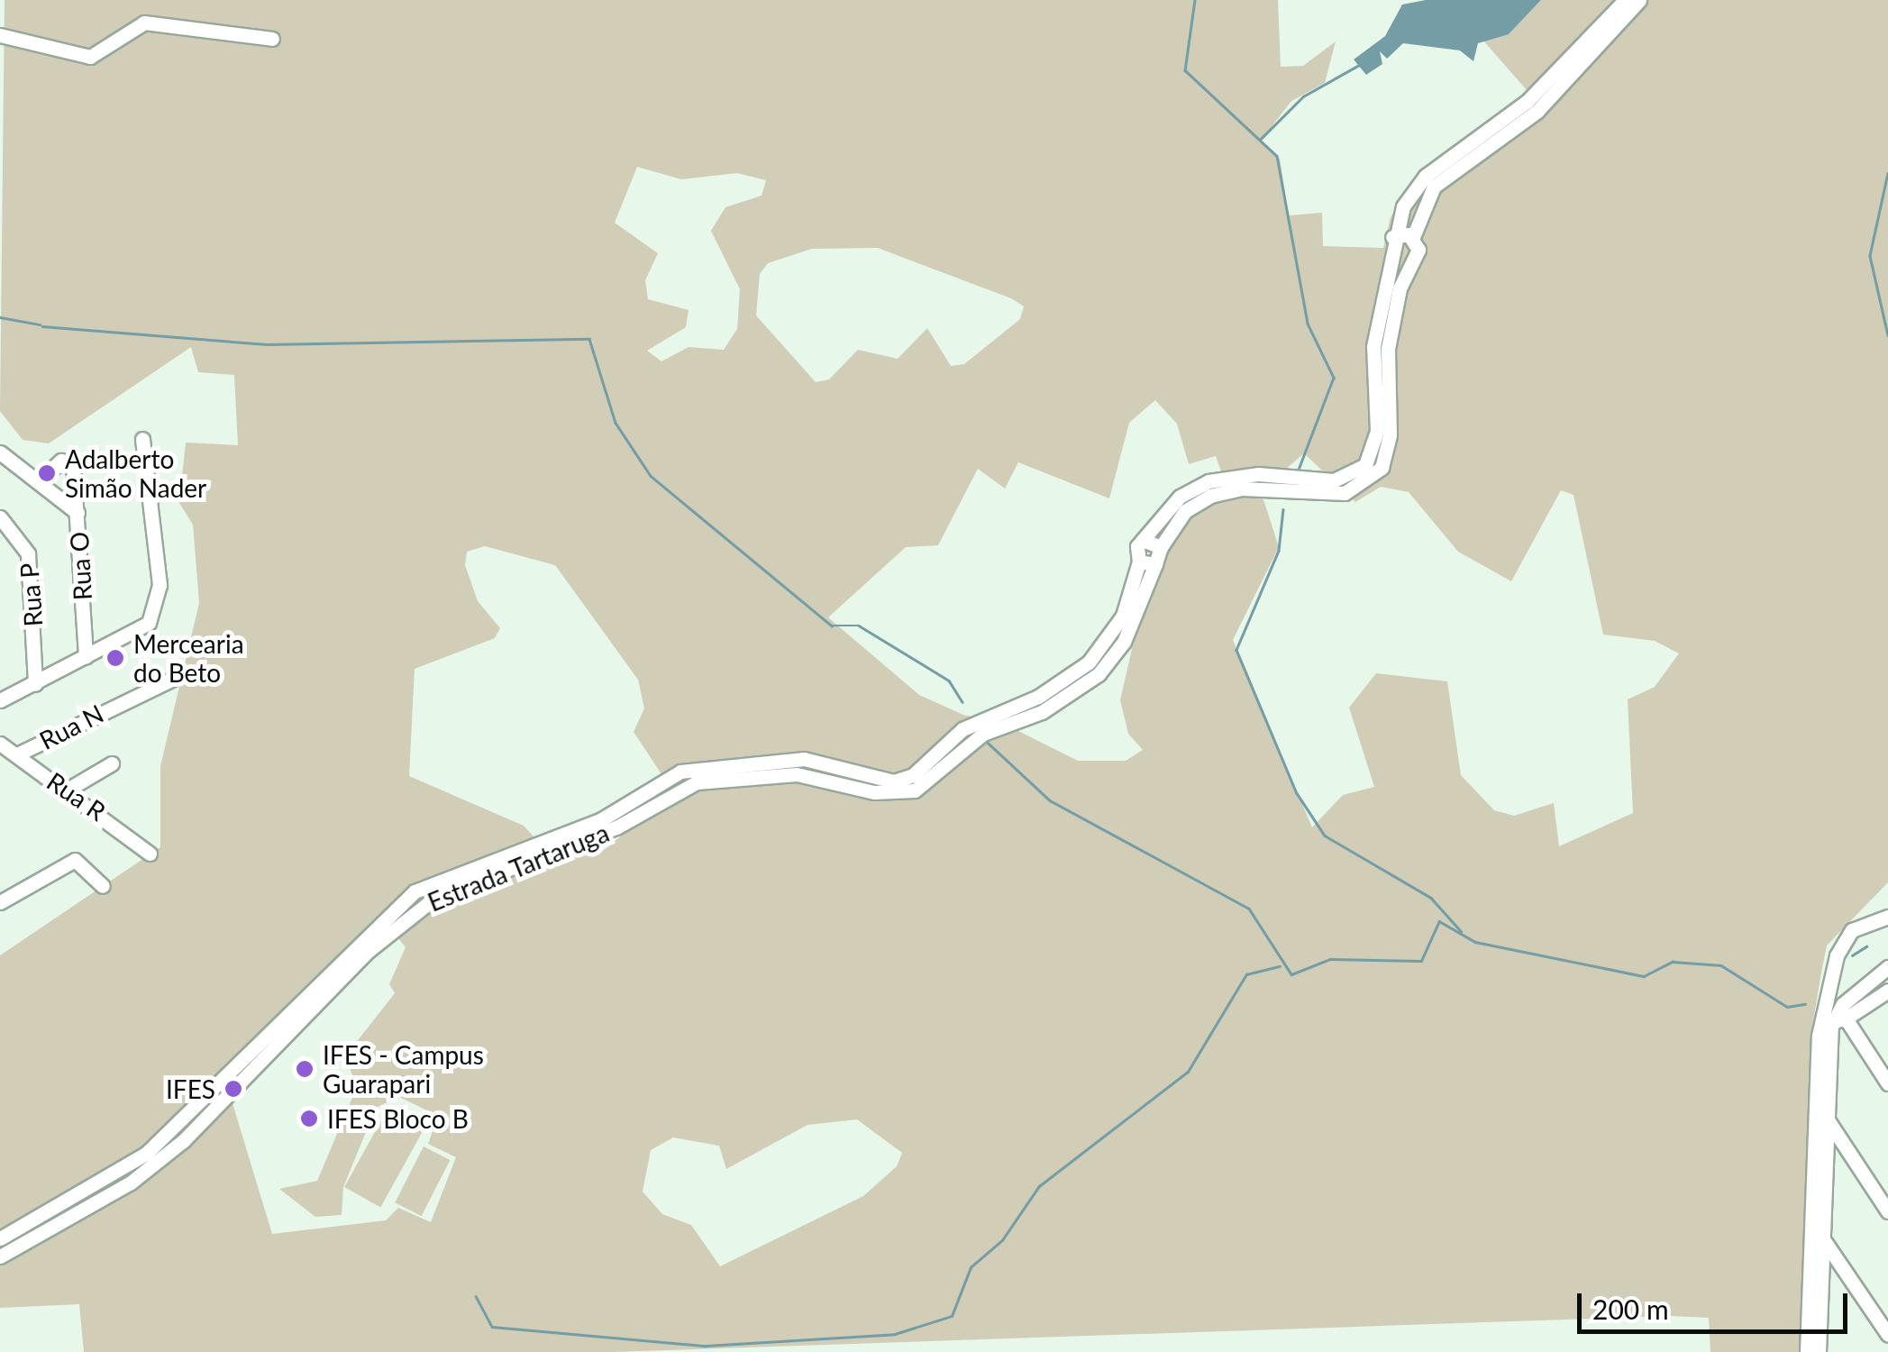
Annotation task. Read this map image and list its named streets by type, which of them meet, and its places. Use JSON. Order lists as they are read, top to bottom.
{
  "streets": {
    "street": [
      "Rua O",
      "Rua P",
      "Rua N",
      "Rua R",
      "Estrada Tartaruga"
    ]
  },
  "crossings": [
    ["Rua N", "Rua R"]
  ],
  "places": [
    "Adalberto Simão Nader",
    "Mercearia do Beto",
    "IFES - Campus Guarapari",
    "IFES",
    "IFES Bloco B"
  ],
  "scale_bar": "200 m"
}
